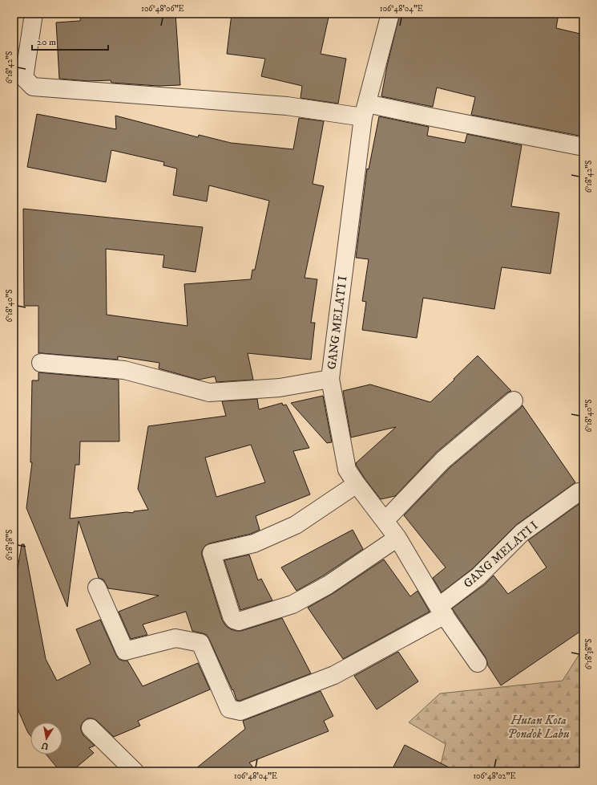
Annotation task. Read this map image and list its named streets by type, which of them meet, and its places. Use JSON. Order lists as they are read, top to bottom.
{
  "streets": {
    "street": ["GANG MELATI I"]
  },
  "parks": ["Hutan Kota Pondok Labu"],
  "scale_bar": "20 m",
  "north": "bottom",
  "coordinates": [
    "106°48'06\"E",
    "106°48'04\"E",
    "6°18'42\"S",
    "6°18'40\"S",
    "6°18'38\"S",
    "106°48'02\"E"
  ]
}
